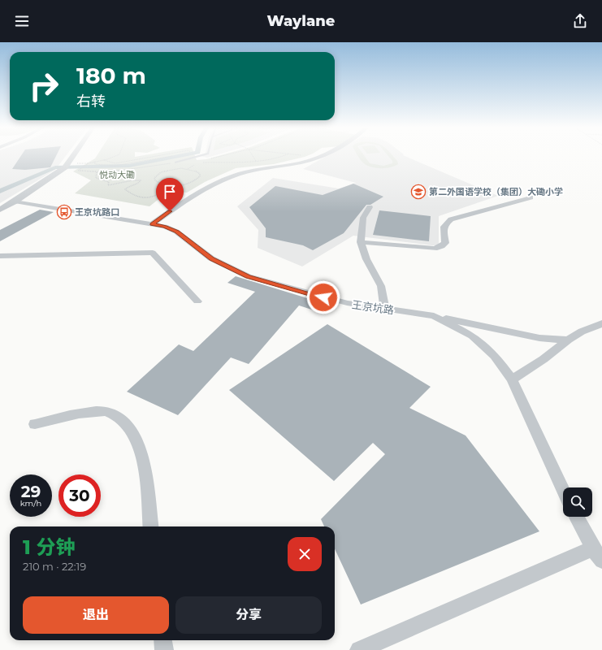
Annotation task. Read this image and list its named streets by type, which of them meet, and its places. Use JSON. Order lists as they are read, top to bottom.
{
  "streets": {
    "street": ["王京坑路"]
  },
  "parks": ["悦动大磡"],
  "places": {
    "school or university": ["第二外国语学校（集团）大磡小学"],
    "bus stop": ["王京坑路口"]
  },
  "page": {
    "header": "Waylane",
    "turn": ["180 m", "右转"],
    "speed": "29 km/h",
    "limit": "30",
    "heading": ["1 分钟", "210 m · 22:19"],
    "buttons": ["退出", "分享"]
  }
}
